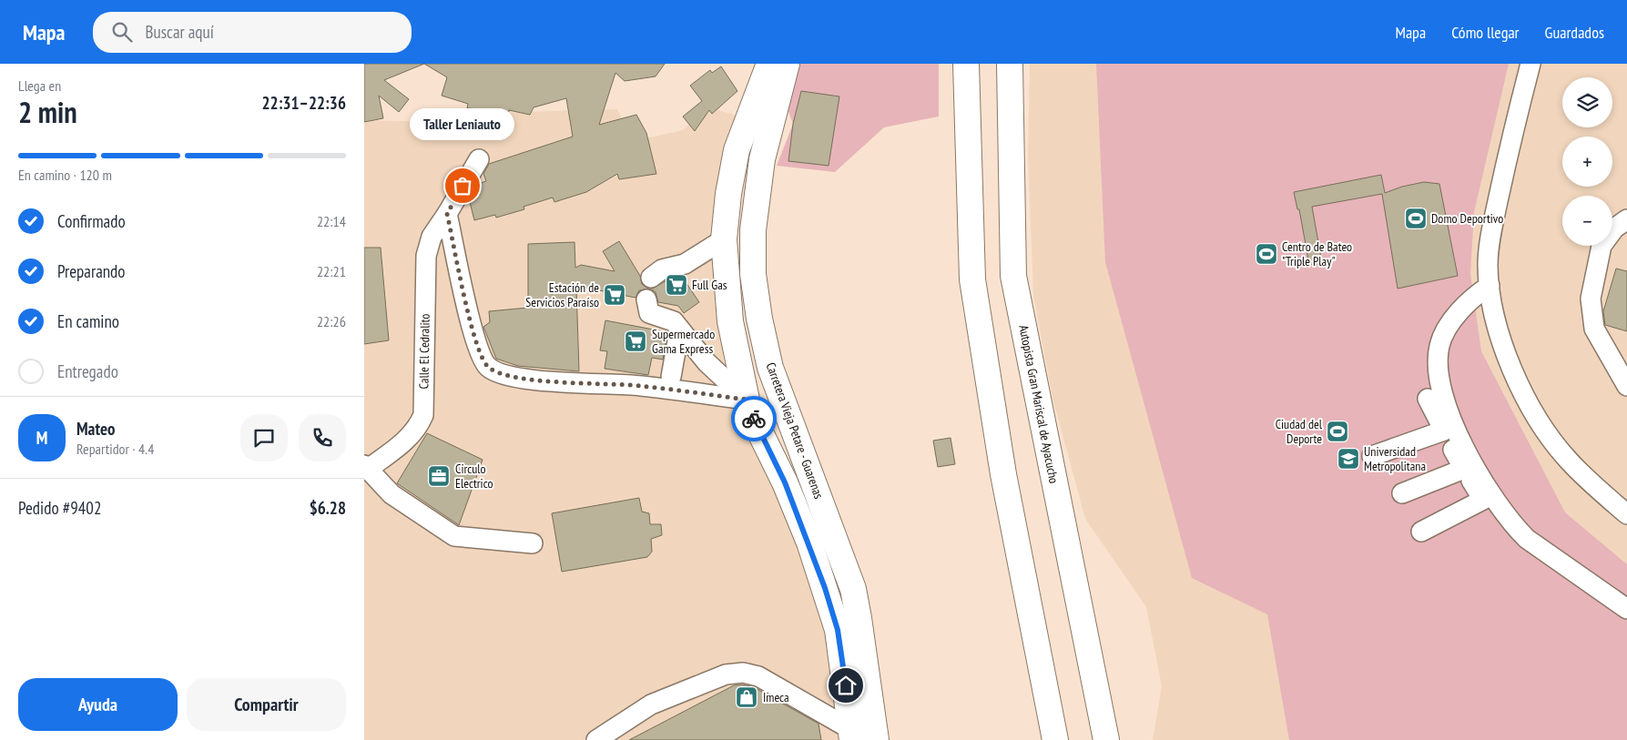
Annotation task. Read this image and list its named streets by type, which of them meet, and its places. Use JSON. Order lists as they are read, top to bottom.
{
  "streets": {
    "main road": ["Autopista Gran Mariscal de Ayacucho", "Carretera Vieja Petare - Guarenas"],
    "street": ["Calle El Cedralito"]
  },
  "places": {
    "other": ["Taller Leniauto"],
    "sports": ["Domo Deportivo", "Centro de Bateo \"Triple Play\"", "Ciudad del Deporte"],
    "supermarket": ["Full Gas", "Estación de Servicios Paraíso", "Supermercado Gama Express"],
    "school or university": ["Universidad Metropolitana"],
    "office": ["Circulo Electrico"],
    "shop": ["Imeca"]
  },
  "page": {
    "header": "Mapa",
    "search": "Buscar aquí",
    "nav": ["Mapa", "Cómo llegar", "Guardados"],
    "heading": ["2 min", "Llega en", "22:31–22:36"],
    "panel": [
      "Mateo",
      "Repartidor · 4.4",
      "Pedido #9402",
      "$6.28"
    ],
    "map_buttons": ["+", "−"],
    "bubble": "Taller Leniauto",
    "bar": "En camino · 120 m",
    "list": [
      ["Confirmado", "22:14"],
      ["Preparando", "22:21"],
      ["En camino", "22:26"],
      "Entregado"
    ],
    "round": "M",
    "buttons": ["Ayuda", "Compartir"]
  }
}
